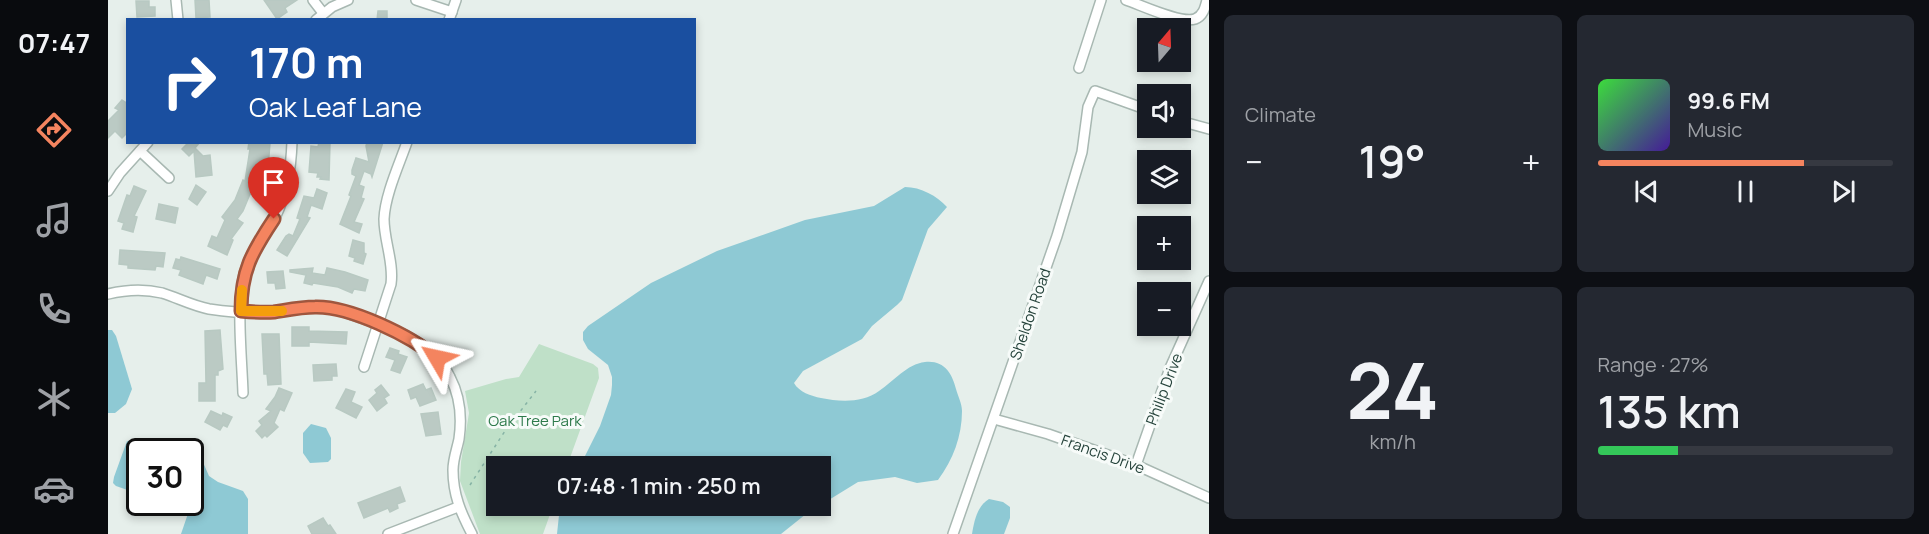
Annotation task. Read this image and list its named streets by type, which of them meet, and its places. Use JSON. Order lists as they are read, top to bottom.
{
  "streets": {
    "street": ["Sheldon Road", "Philip Drive", "Francis Drive"]
  },
  "crossings": [
    ["Sheldon Road", "Francis Drive"],
    ["Philip Drive", "Francis Drive"]
  ],
  "parks": ["Oak Tree Park"],
  "north": "top",
  "page": {
    "tabs": "07:47",
    "tile": [
      "Climate",
      ["24", "km/h"],
      ["Range · 27%", "135 km"]
    ],
    "map_buttons": ["+", "−"],
    "turn": ["170 m", "Oak Leaf Lane"],
    "song": ["99.6 FM", "Music"],
    "heat": ["−", "19°", "+"],
    "limit": "30",
    "trip": "07:48 · 1 min · 250 m"
  }
}
